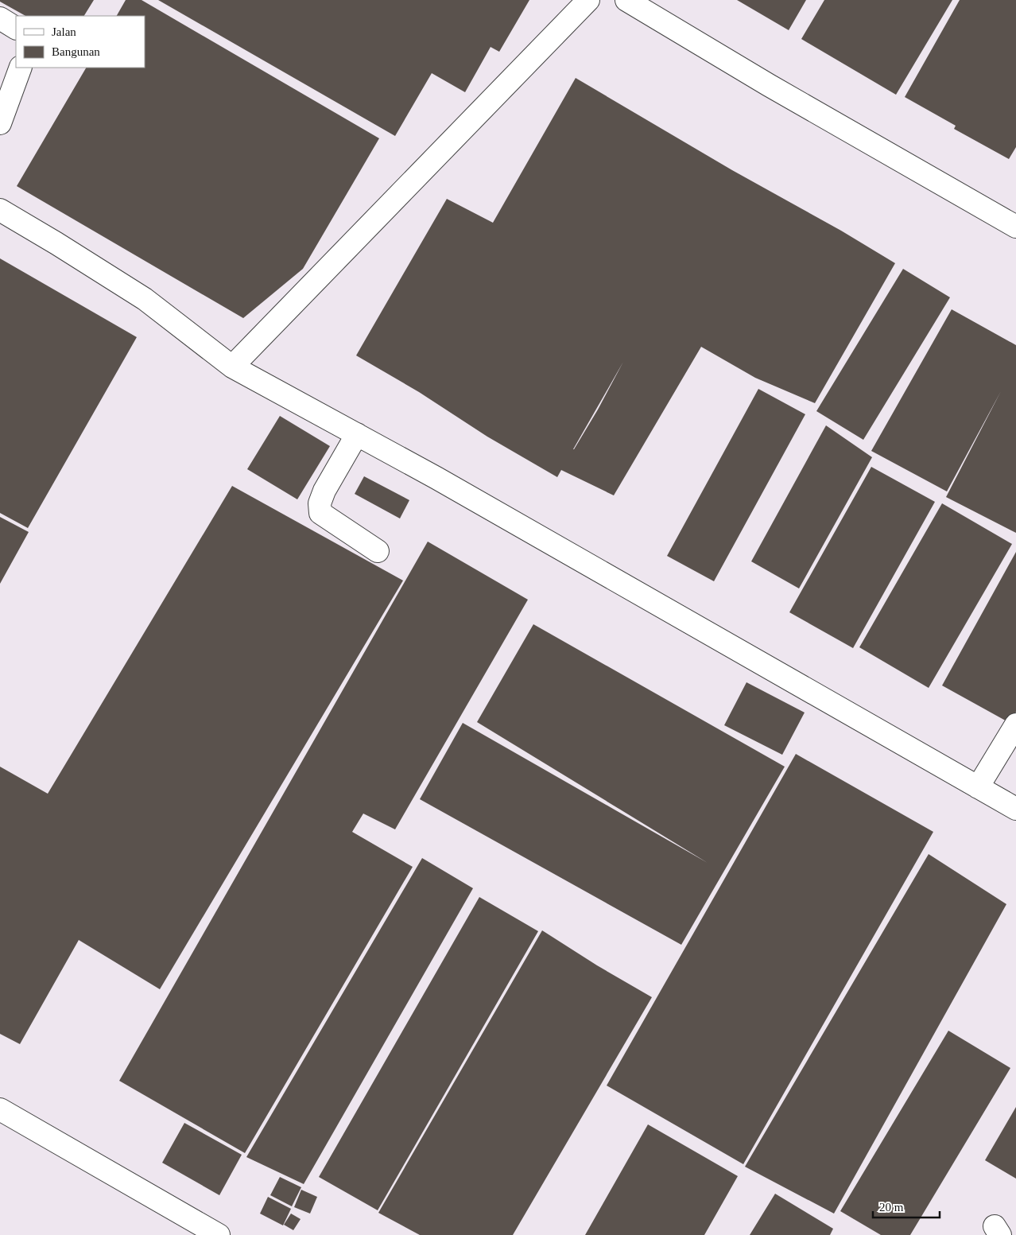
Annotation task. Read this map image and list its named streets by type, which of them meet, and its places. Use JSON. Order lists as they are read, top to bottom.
{
  "legend": ["Jalan", "Bangunan"],
  "scale_bar": "20 m"
}
